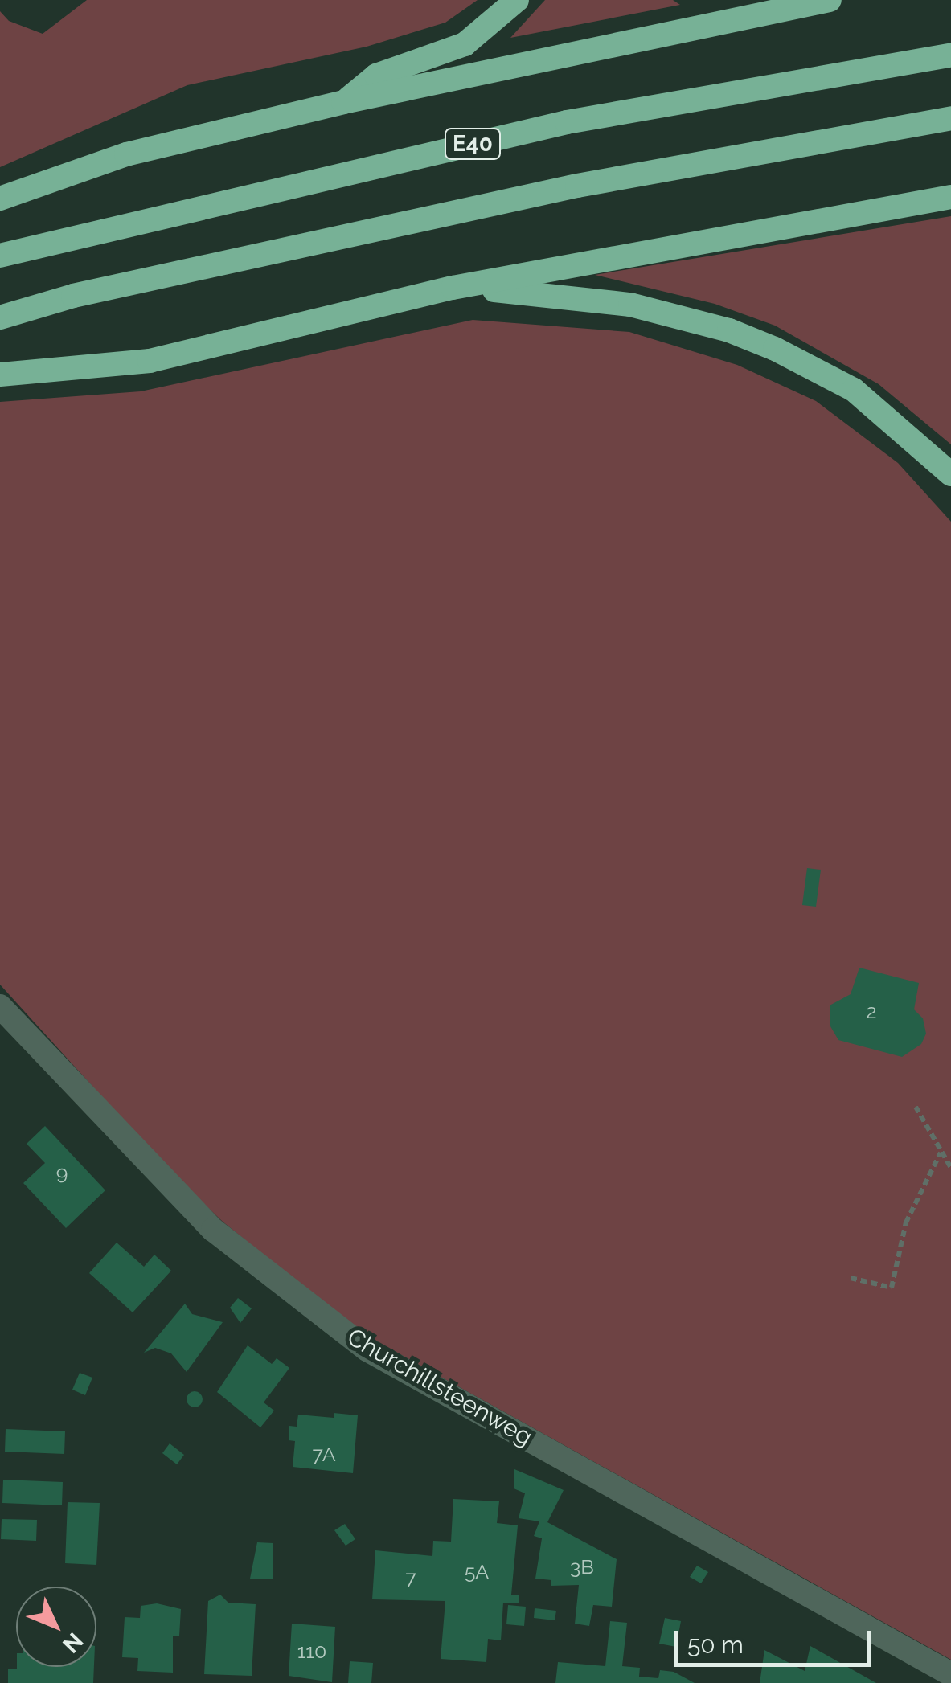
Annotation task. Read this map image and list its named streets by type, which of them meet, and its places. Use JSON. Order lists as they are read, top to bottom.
{
  "streets": {
    "highway": ["E40"],
    "street": ["Churchillsteenweg"]
  },
  "house_numbers": [
    "2",
    "9",
    "7A",
    "3B",
    "5A",
    "7",
    "110"
  ],
  "scale_bar": "50 m",
  "north": "bottom right"
}
